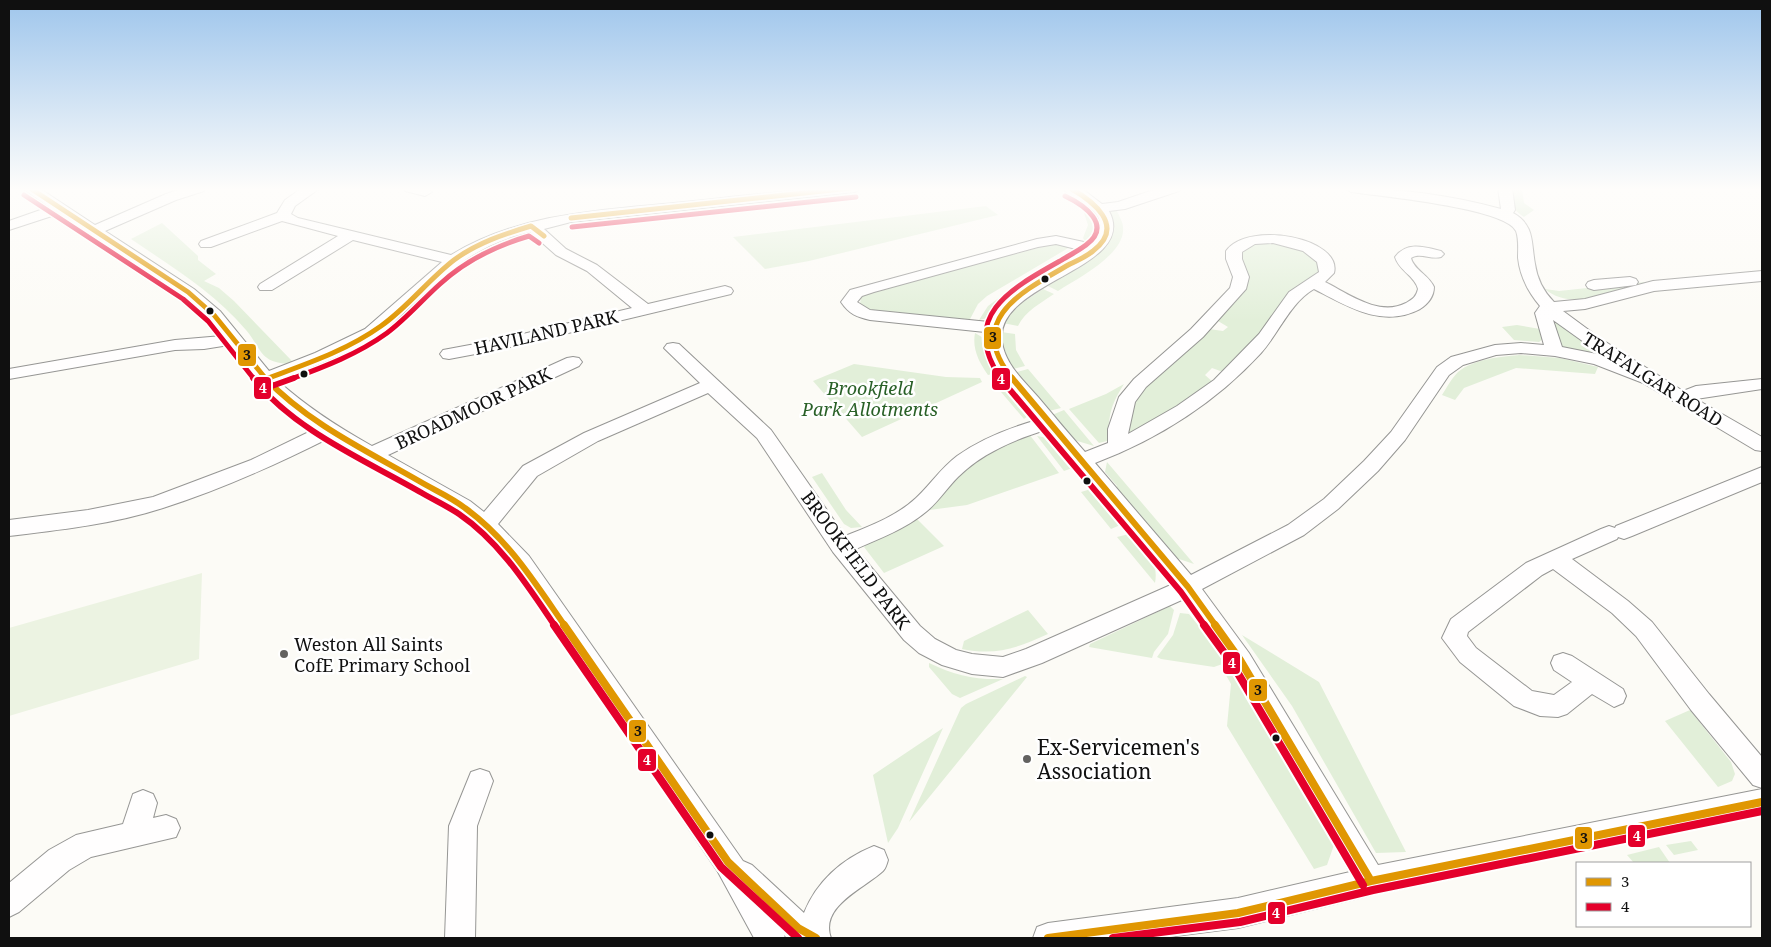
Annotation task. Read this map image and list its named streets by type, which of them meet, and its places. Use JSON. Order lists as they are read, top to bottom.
{
  "streets": {
    "street": [
      "HAVILAND PARK",
      "TRAFALGAR ROAD",
      "BROADMOOR PARK",
      "BROOKFIELD PARK"
    ]
  },
  "crossings": [
    ["TRAFALGAR ROAD", "BROOKFIELD PARK"]
  ],
  "parks": ["Brookfield Park Allotments"],
  "places": ["Weston All Saints CofE Primary School", "Ex-Servicemen's Association"],
  "lines": ["transit line 3", "transit line 4"],
  "legend": ["3", "4"]
}
